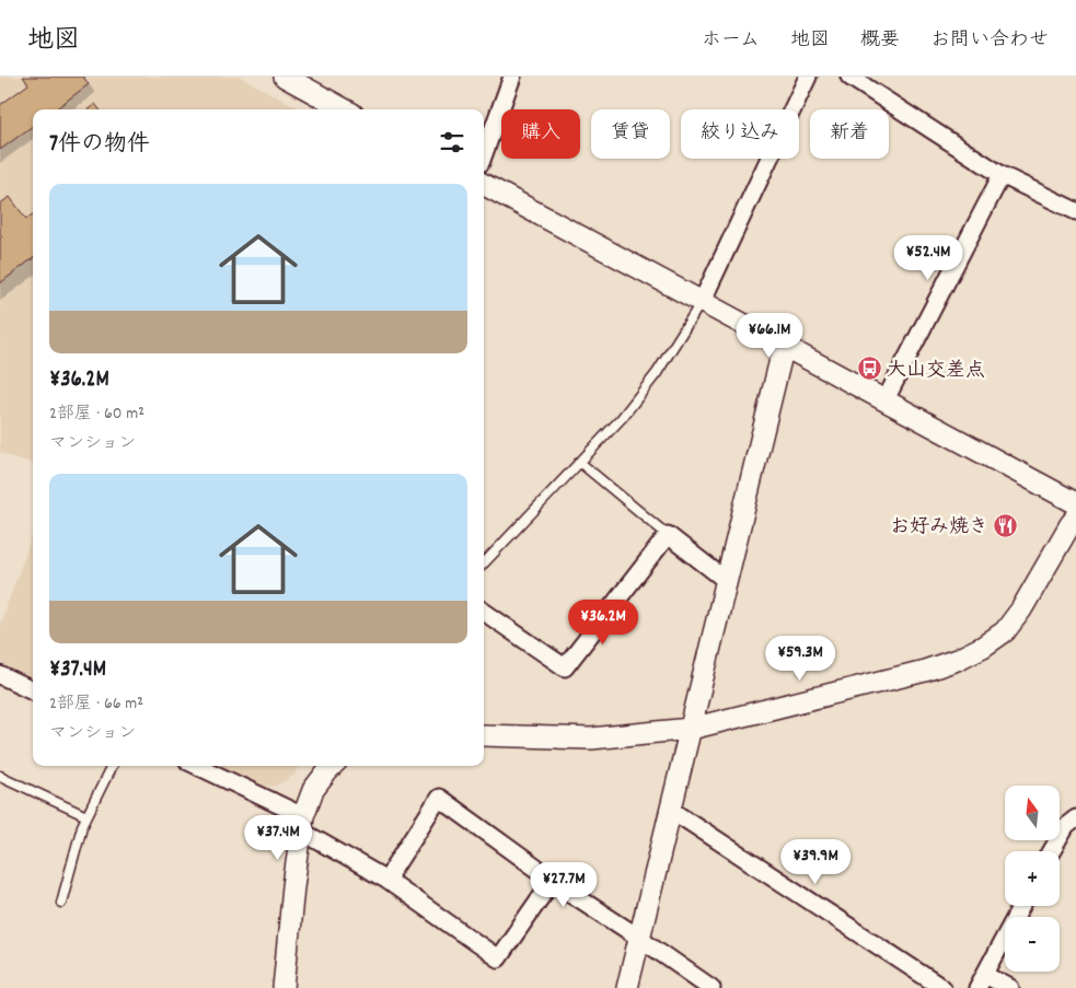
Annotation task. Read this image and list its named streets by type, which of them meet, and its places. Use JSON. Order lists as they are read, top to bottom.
{
  "places": {
    "bus stop": ["大山交差点"],
    "restaurant": ["お好み焼き"]
  },
  "north": "top",
  "page": {
    "header": "地図",
    "nav": [
      "ホーム",
      "地図",
      "概要",
      "お問い合わせ"
    ],
    "chip": [
      "購入",
      "賃貸",
      "絞り込み",
      "新着"
    ],
    "heading": "7件の物件",
    "list": [
      {
        "name": "¥36.2M",
        "note": "2部屋 · 60 m² · マンション"
      },
      {
        "name": "¥37.4M",
        "note": "2部屋 · 66 m² · マンション"
      }
    ],
    "price": [
      "¥52.4M",
      "¥66.1M",
      "¥36.2M",
      "¥59.3M",
      "¥37.4M",
      "¥39.9M",
      "¥27.7M"
    ],
    "map_buttons": ["+", "−"]
  }
}
